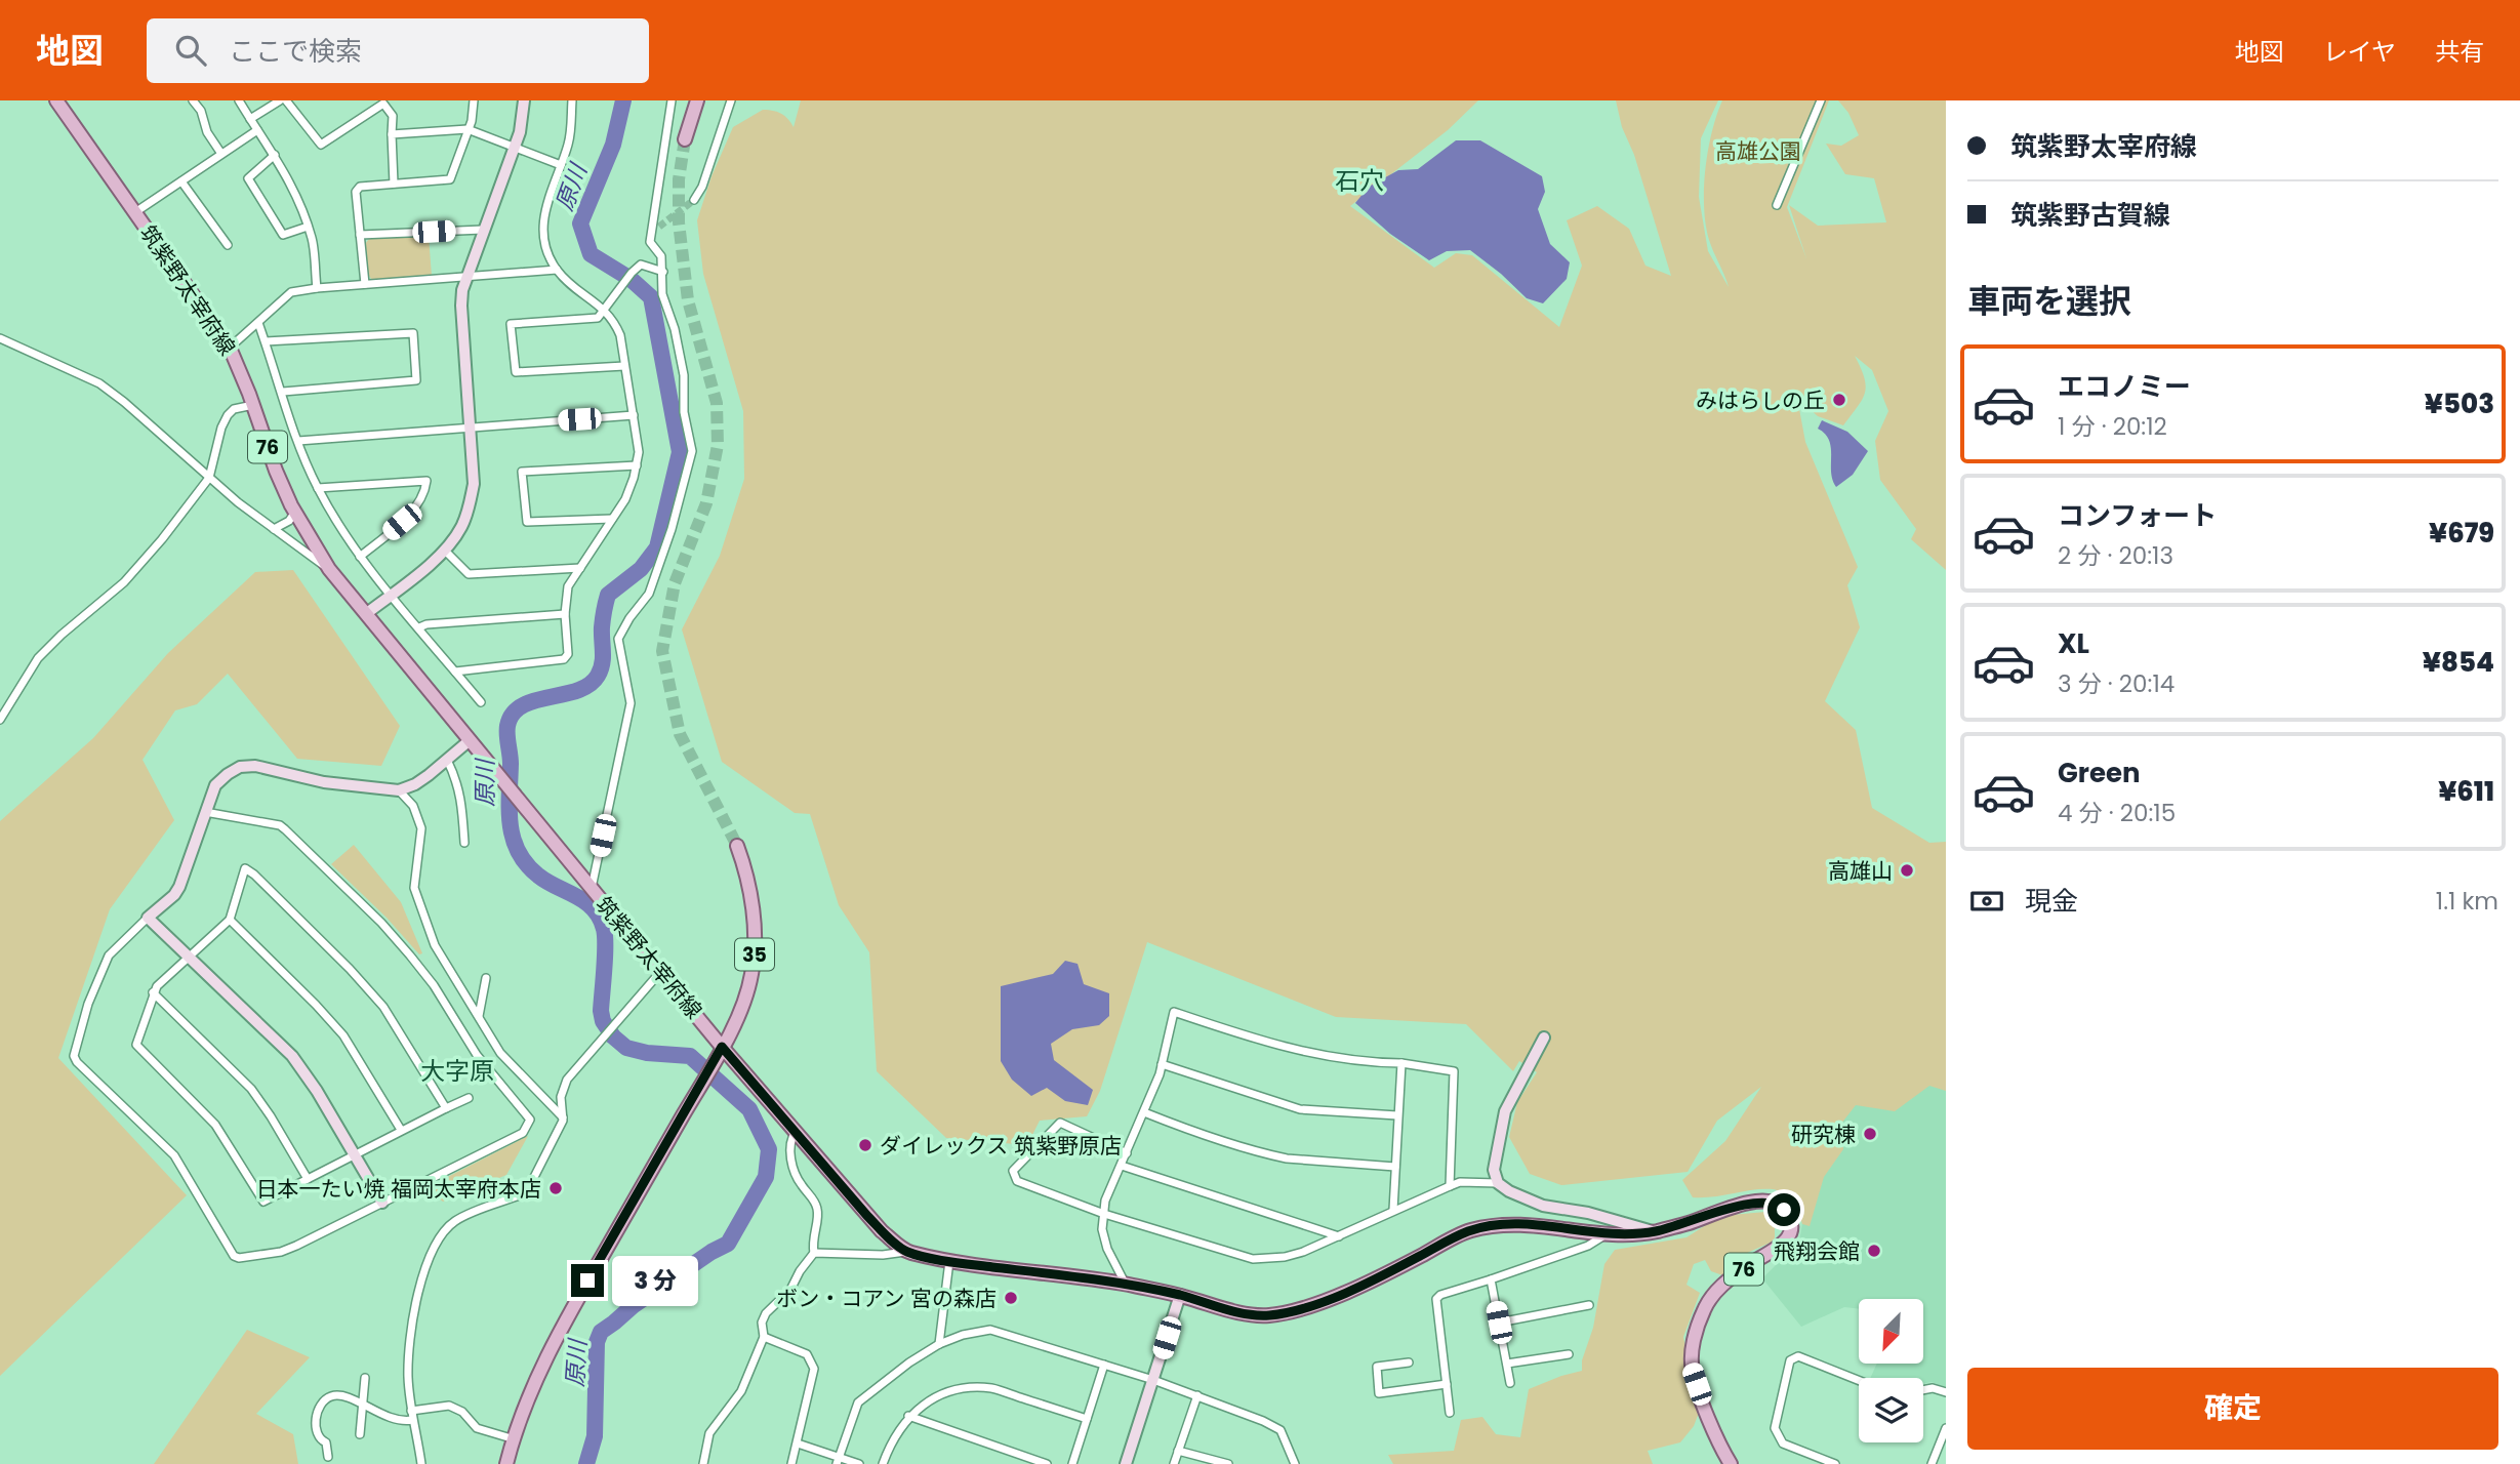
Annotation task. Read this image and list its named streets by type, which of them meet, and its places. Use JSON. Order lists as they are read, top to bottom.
{
  "streets": {
    "main road": ["筑紫野太宰府線", "76", "35"]
  },
  "crossings": [
    ["筑紫野太宰府線", "35"]
  ],
  "districts": ["石穴", "大字原"],
  "water": ["原川"],
  "parks": ["高雄公園"],
  "places": [
    "みはらしの丘",
    "高雄山",
    "研究棟",
    "ダイレックス 筑紫野原店",
    "日本一たい焼 福岡太宰府本店",
    "飛翔会館",
    "ボン・コアン 宮の森店"
  ],
  "north": "bottom left",
  "page": {
    "header": "地図",
    "search": "ここで検索",
    "nav": ["地図", "レイヤ", "共有"],
    "banner": ["筑紫野太宰府線", "筑紫野古賀線"],
    "heading": "車両を選択",
    "list": [
      {
        "name": "エコノミー",
        "note": "1 分 · 20:12",
        "value": "¥503"
      },
      {
        "name": "コンフォート",
        "note": "2 分 · 20:13",
        "value": "¥679"
      },
      {
        "name": "XL",
        "note": "3 分 · 20:14",
        "value": "¥854"
      },
      {
        "name": "Green",
        "note": "4 分 · 20:15",
        "value": "¥611"
      }
    ],
    "pay": ["現金", "1.1 km"],
    "bubble": "3 分",
    "buttons": "確定"
  }
}
